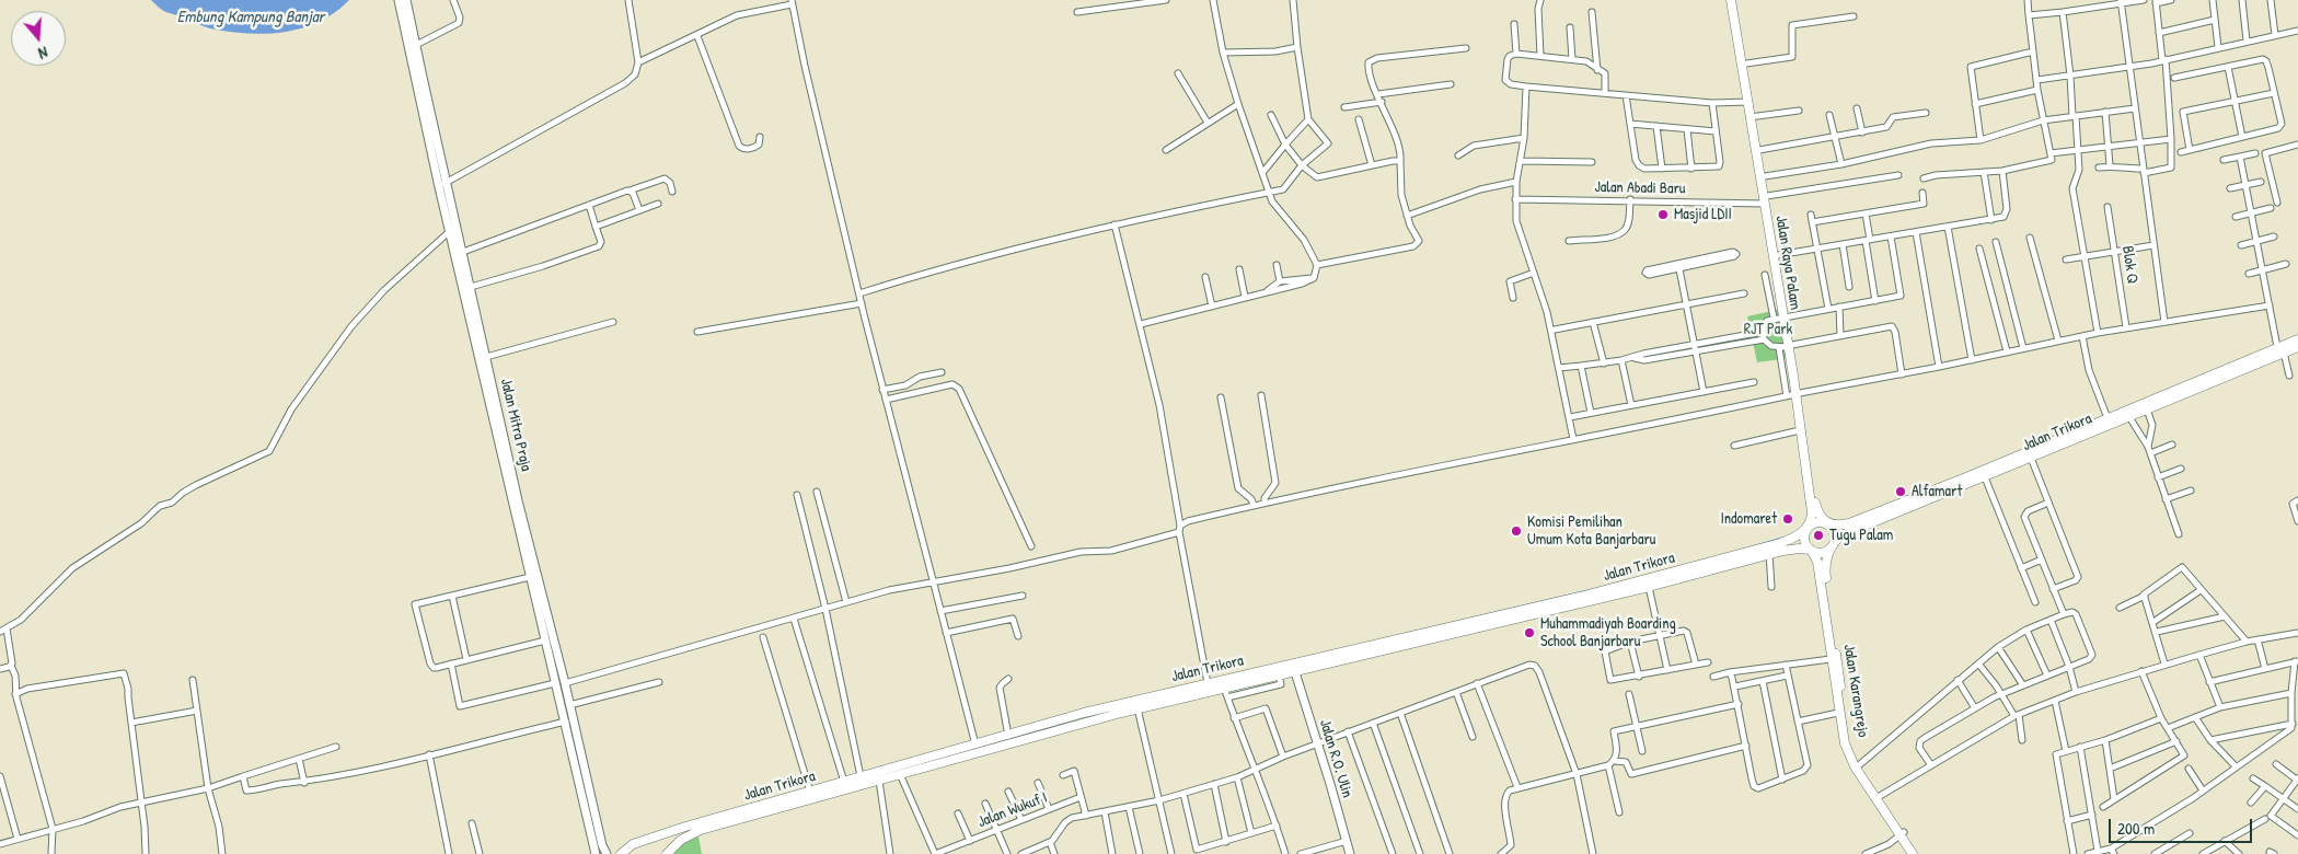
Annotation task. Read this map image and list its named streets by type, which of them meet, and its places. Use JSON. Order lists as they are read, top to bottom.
{
  "streets": {
    "main road": ["Jalan Raya Palam", "Jalan Trikora", "Jalan Karangrejo"],
    "street": [
      "Jalan Abadi Baru",
      "Blok Q",
      "Jalan Mitra Praja",
      "Jalan R.O. Ulin",
      "Jalan Wukuf I"
    ]
  },
  "crossings": [
    ["Jalan Abadi Baru", "Jalan Raya Palam"],
    ["Jalan Raya Palam", "Jalan Trikora"],
    ["Jalan Raya Palam", "Jalan Karangrejo"],
    ["Jalan Trikora", "Jalan Karangrejo"],
    ["Jalan Trikora", "Jalan R.O. Ulin"]
  ],
  "water": ["Embung Kampung Banjar"],
  "parks": ["RJT Park"],
  "places": [
    "Masjid LDII",
    "Alfamart",
    "Indomaret",
    "Komisi Pemilihan Umum Kota Banjarbaru",
    "Tugu Palam",
    "Muhammadiyah Boarding School Banjarbaru"
  ],
  "scale_bar": "200 m",
  "north": "bottom"
}
